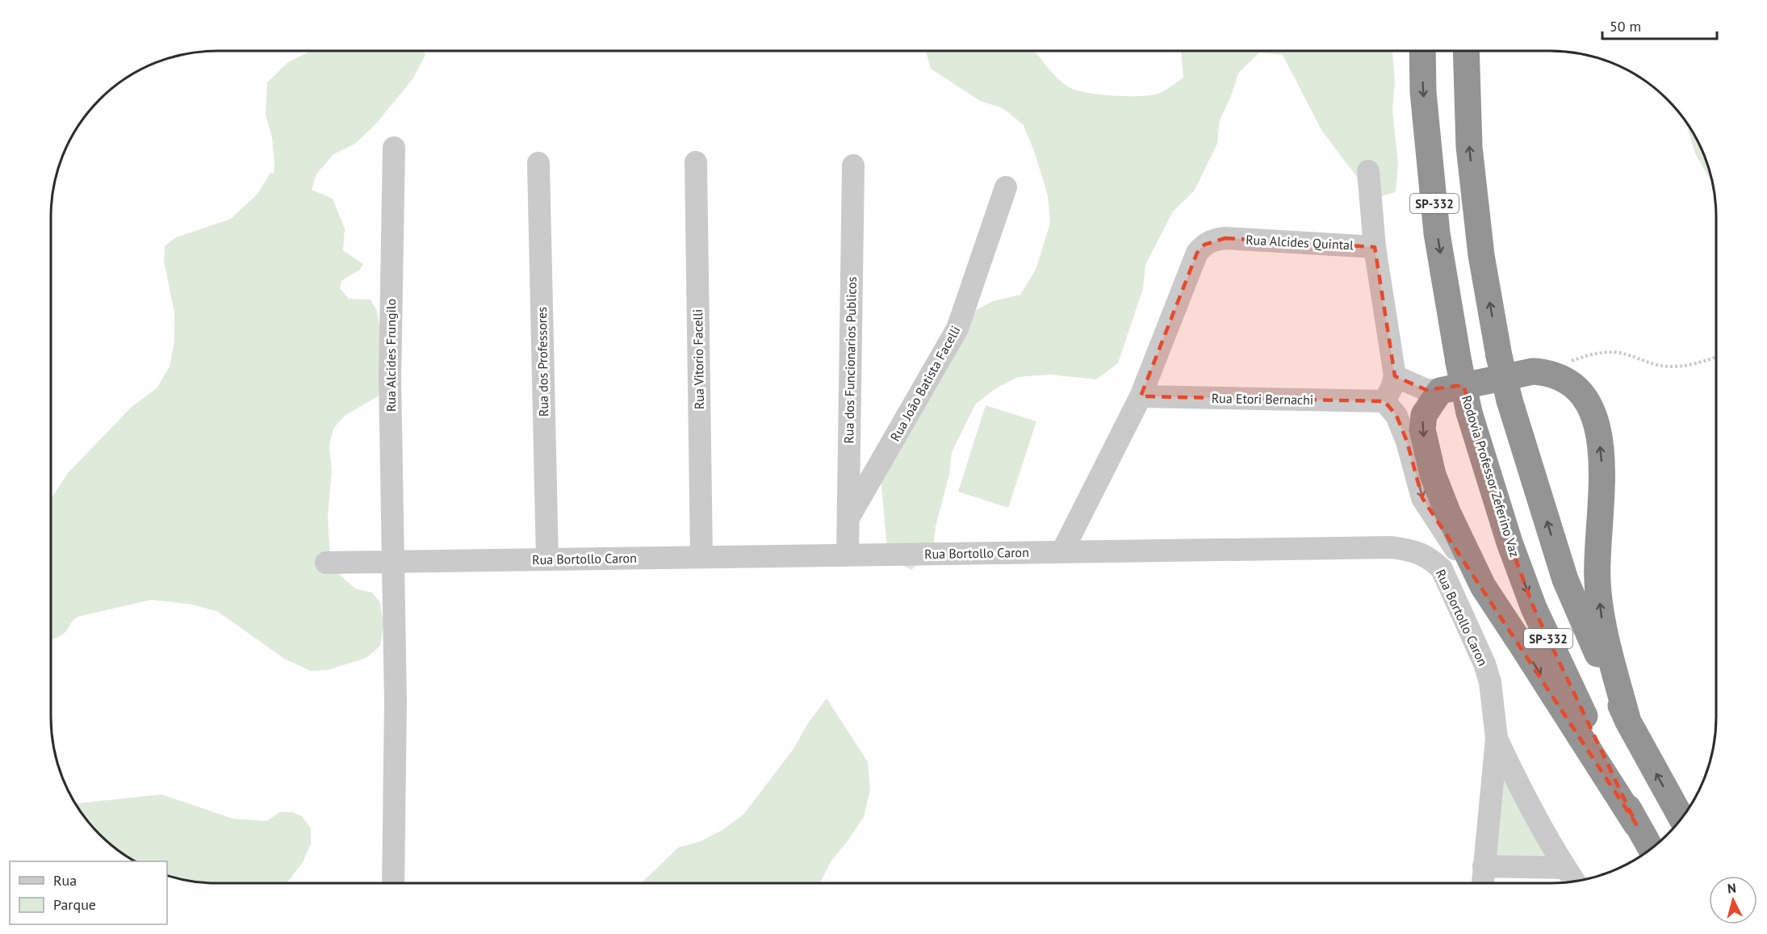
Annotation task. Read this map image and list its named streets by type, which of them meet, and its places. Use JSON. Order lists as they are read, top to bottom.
{
  "streets": {
    "highway": ["SP-332", "Rodovia Professor Zeferino Vaz"],
    "street": [
      "Rua Alcides Quintal",
      "Rua Alcides Frungilo",
      "Rua Vitorio Facelli",
      "Rua dos Funcionarios Publicos",
      "Rua dos Professores",
      "Rua João Batista Facelli",
      "Rua Etori Bernachi",
      "Rua Bortollo Caron"
    ]
  },
  "crossings": [
    ["Rua Alcides Quintal", "Rua Etori Bernachi"],
    ["Rua Alcides Frungilo", "Rua Bortollo Caron"],
    ["Rua Vitorio Facelli", "Rua Bortollo Caron"],
    ["Rua dos Funcionarios Publicos", "Rua João Batista Facelli"],
    ["Rua dos Funcionarios Publicos", "Rua Bortollo Caron"],
    ["Rua dos Professores", "Rua Bortollo Caron"]
  ],
  "legend": ["Rua", "Parque"],
  "scale_bar": "50 m",
  "north": "top"
}
